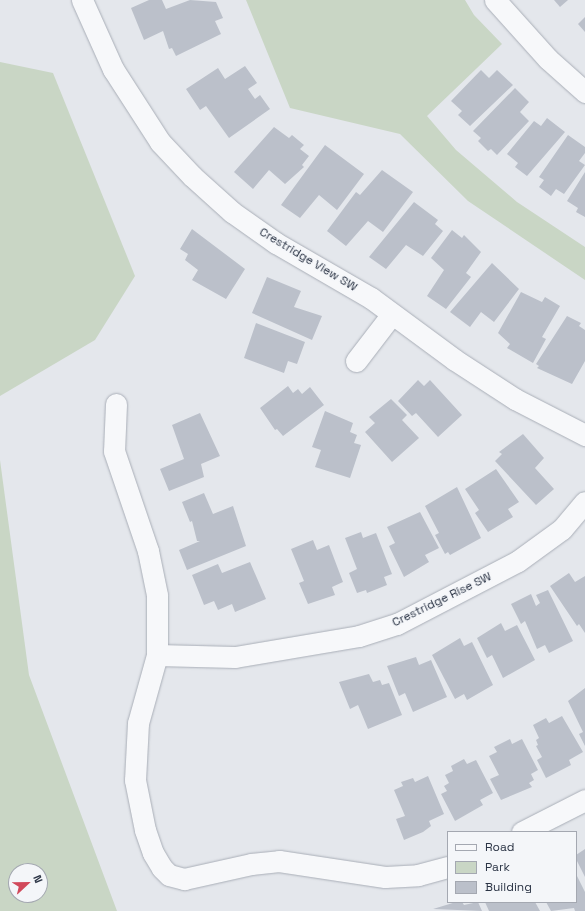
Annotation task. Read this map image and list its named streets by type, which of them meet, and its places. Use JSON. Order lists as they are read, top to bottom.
{
  "streets": {
    "street": ["Crestridge View SW", "Crestridge Rise SW"]
  },
  "legend": ["Road", "Park", "Building"],
  "north": "right"
}
